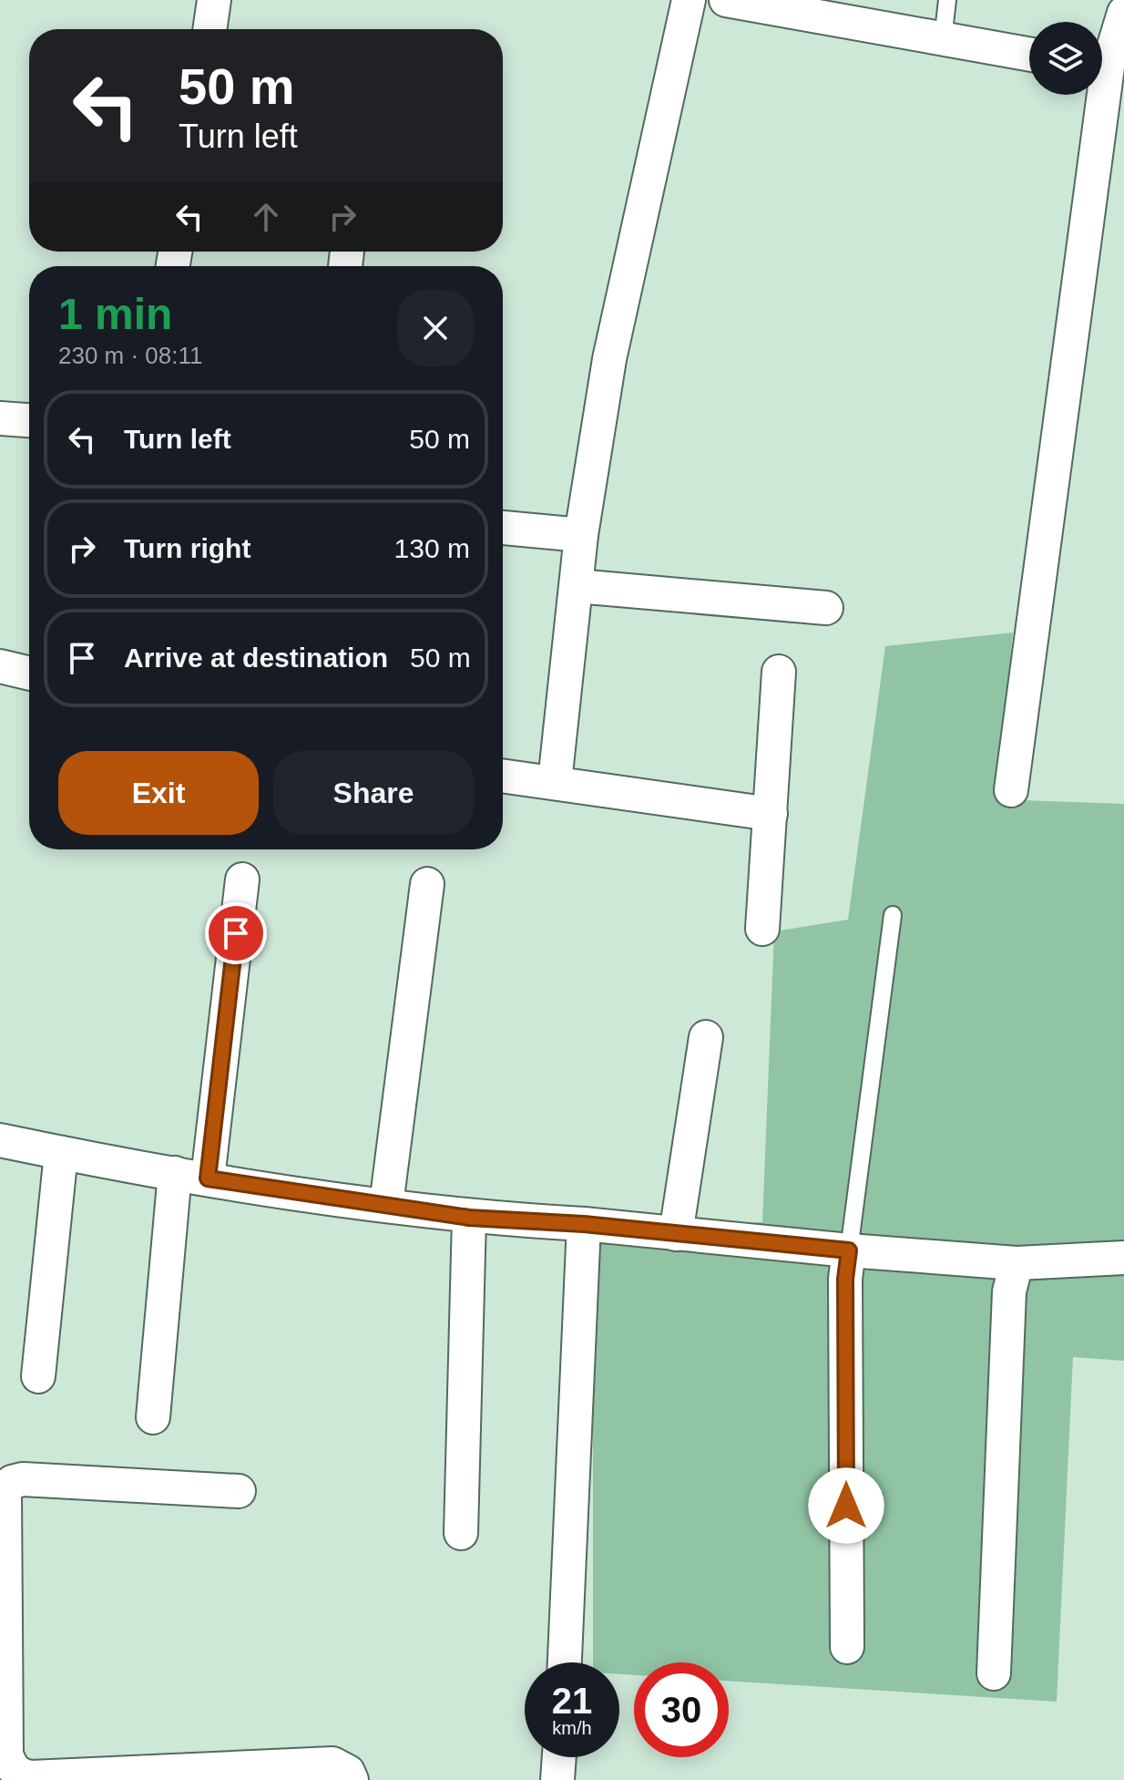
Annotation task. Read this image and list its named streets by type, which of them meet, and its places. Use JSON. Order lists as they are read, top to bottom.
{
  "page": {
    "turn": ["50 m", "Turn left"],
    "heading": ["1 min", "230 m · 08:11"],
    "list": [
      {
        "name": "Turn left",
        "value": "50 m"
      },
      {
        "name": "Turn right",
        "value": "130 m"
      },
      {
        "name": "Arrive at destination",
        "value": "50 m"
      }
    ],
    "buttons": ["Exit", "Share"],
    "speed": "21 km/h",
    "limit": "30"
  }
}
